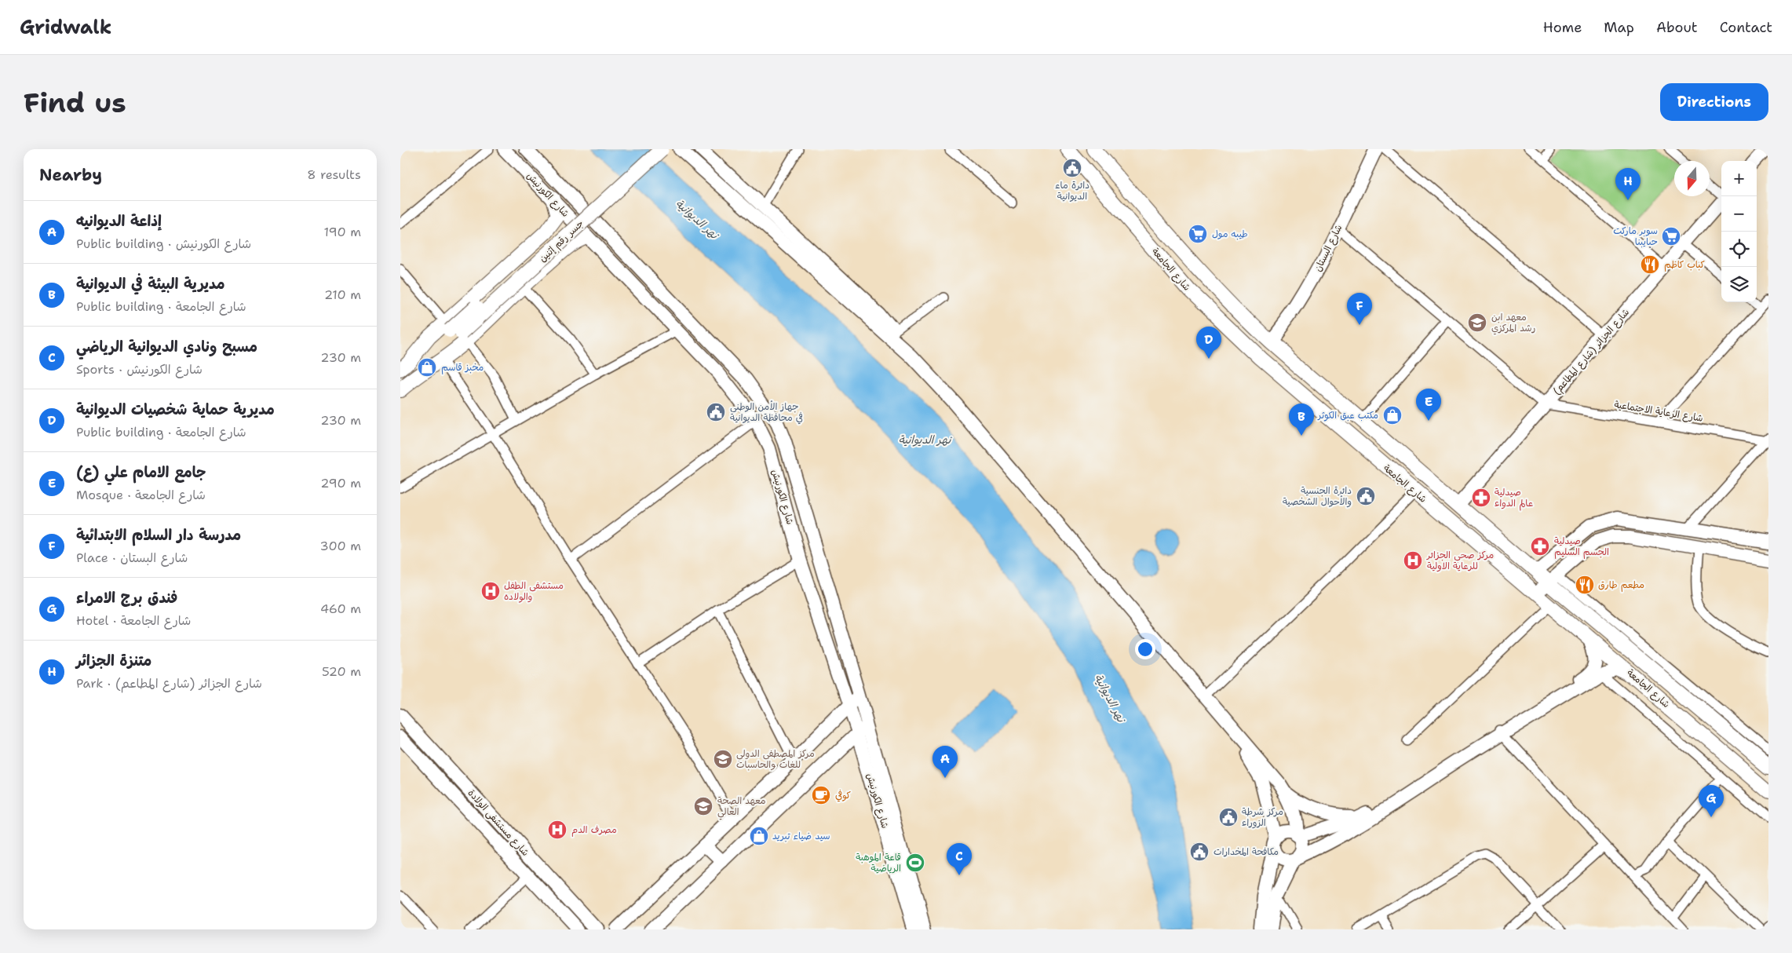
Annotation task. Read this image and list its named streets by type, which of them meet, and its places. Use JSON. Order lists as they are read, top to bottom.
{
  "streets": {
    "main road": [
      "شارع الكورنيش",
      "جسر رقم إثنين",
      "شارع البستان",
      "شارع الجامعة",
      "شارع الجزائر (شارع المطاعم)",
      "شارع مستشفى الولادة"
    ],
    "street": ["شارع الرعاية الاجتماعية"]
  },
  "crossings": [
    ["شارع البستان", "شارع الجامعة"],
    ["شارع الجامعة", "شارع الجزائر (شارع المطاعم)"],
    ["شارع الجزائر (شارع المطاعم)", "شارع الرعاية الاجتماعية"]
  ],
  "water": ["نهر الديوانية"],
  "places": {
    "public building": [
      "دائرة ماء الديوانية",
      "جهاز الأمن الوطني في محافظة الديوانية",
      "دائرة الجنسية والأحوال الشخصية",
      "مركز شرطة الزوراء",
      "مكافحة المخدارات"
    ],
    "supermarket": ["طيبه مول", "سوبر ماركت حبايبنا"],
    "restaurant": ["كباب كاظم", "مطعم طارق"],
    "school or university": ["معهد ابن رشد المركزي", "مركز المصطفى الدولي للغات والحاسبات", "معهد الصحة العالي"],
    "shop": ["مخبز قاسم", "مكتب عبق الكوثر", "سيد ضياء تبريد"],
    "pharmacy": ["صيدلية عالم الدواء", "صيدلية الجسم السليم"],
    "hospital": ["مركز صحي الجزائر للرعاية الاولية", "مستشفى الطفل والولاده", "مصرف الدم"],
    "cafe": ["كوفي"],
    "sports": ["قاعة الموهبة الرياضية"]
  },
  "north": "bottom",
  "page": {
    "header": "Gridwalk",
    "nav": [
      "Home",
      "Map",
      "About",
      "Contact"
    ],
    "buttons": "Directions",
    "title": "Find us",
    "heading": ["Nearby", "8 results"],
    "map_buttons": ["+", "−"],
    "pins": [
      "H",
      "F",
      "D",
      "E",
      "B",
      "A",
      "G",
      "C"
    ],
    "list": [
      {
        "mark": "A",
        "name": "إذاعة الديوانيه",
        "note": "Public building · شارع الكورنيش",
        "value": "190 m"
      },
      {
        "mark": "B",
        "name": "مديرية البيئة في الديوانية",
        "note": "Public building · شارع الجامعة",
        "value": "210 m"
      },
      {
        "mark": "C",
        "name": "مسبح ونادي الديوانية الرياضي",
        "note": "Sports · شارع الكورنيش",
        "value": "230 m"
      },
      {
        "mark": "D",
        "name": "مديرية حماية شخصيات الديوانية",
        "note": "Public building · شارع الجامعة",
        "value": "230 m"
      },
      {
        "mark": "E",
        "name": "جامع الامام علي (ع)",
        "note": "Mosque · شارع الجامعة",
        "value": "290 m"
      },
      {
        "mark": "F",
        "name": "مدرسة دار السلام الابتدائية",
        "note": "Place · شارع البستان",
        "value": "300 m"
      },
      {
        "mark": "G",
        "name": "فندق برج الامراء",
        "note": "Hotel · شارع الجامعة",
        "value": "460 m"
      },
      {
        "mark": "H",
        "name": "متنزة الجزائر",
        "note": "Park · شارع الجزائر (شارع المطاعم)",
        "value": "520 m"
      }
    ]
  }
}
